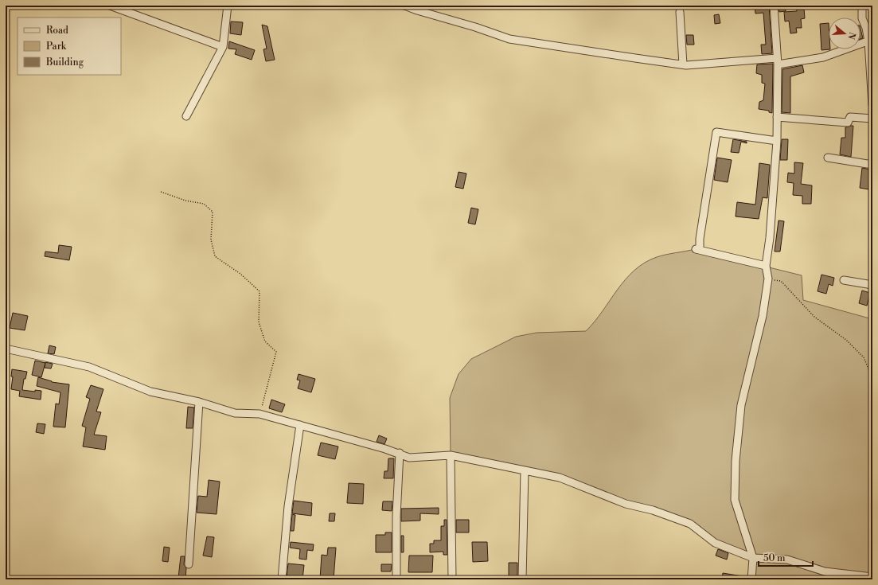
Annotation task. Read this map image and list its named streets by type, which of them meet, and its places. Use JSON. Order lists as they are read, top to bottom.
{
  "legend": ["Road", "Park", "Building"],
  "scale_bar": "50 m",
  "north": "right"
}
